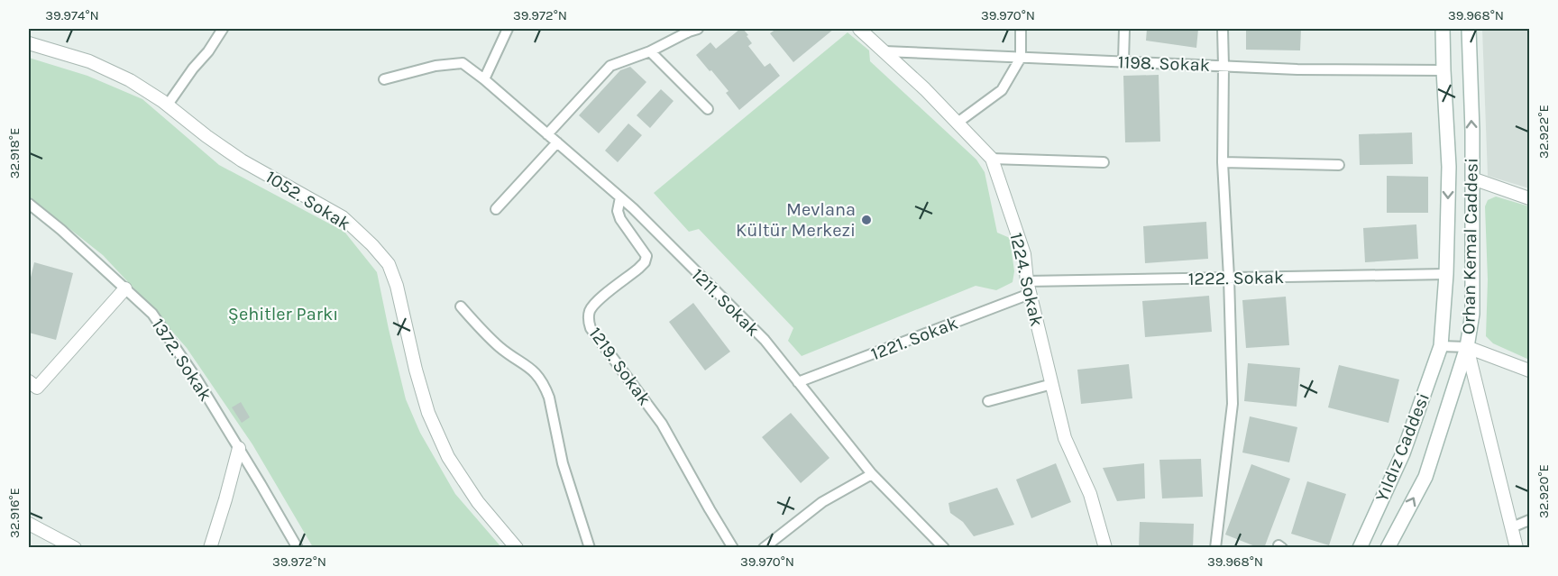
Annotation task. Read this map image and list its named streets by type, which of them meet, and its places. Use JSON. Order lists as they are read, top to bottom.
{
  "streets": {
    "main road": ["Orhan Kemal Caddesi", "Yıldız Caddesi"],
    "street": [
      "1198. Sokak",
      "1052. Sokak",
      "1222. Sokak",
      "1224. Sokak",
      "1211. Sokak",
      "1221. Sokak",
      "1372. Sokak",
      "1219. Sokak"
    ]
  },
  "crossings": [
    ["1198. Sokak", "Orhan Kemal Caddesi"],
    ["1198. Sokak", "1224. Sokak"],
    ["Orhan Kemal Caddesi", "1222. Sokak"],
    ["Orhan Kemal Caddesi", "Yıldız Caddesi"],
    ["1222. Sokak", "1224. Sokak"],
    ["1224. Sokak", "1221. Sokak"],
    ["1211. Sokak", "1221. Sokak"],
    ["1211. Sokak", "1219. Sokak"]
  ],
  "parks": ["Şehitler Parkı"],
  "places": ["Mevlana Kültür Merkezi"],
  "coordinates": [
    "39.974°N",
    "39.972°N",
    "39.970°N",
    "39.968°N",
    "32.922°E",
    "32.918°E",
    "32.920°E",
    "32.916°E"
  ]
}
